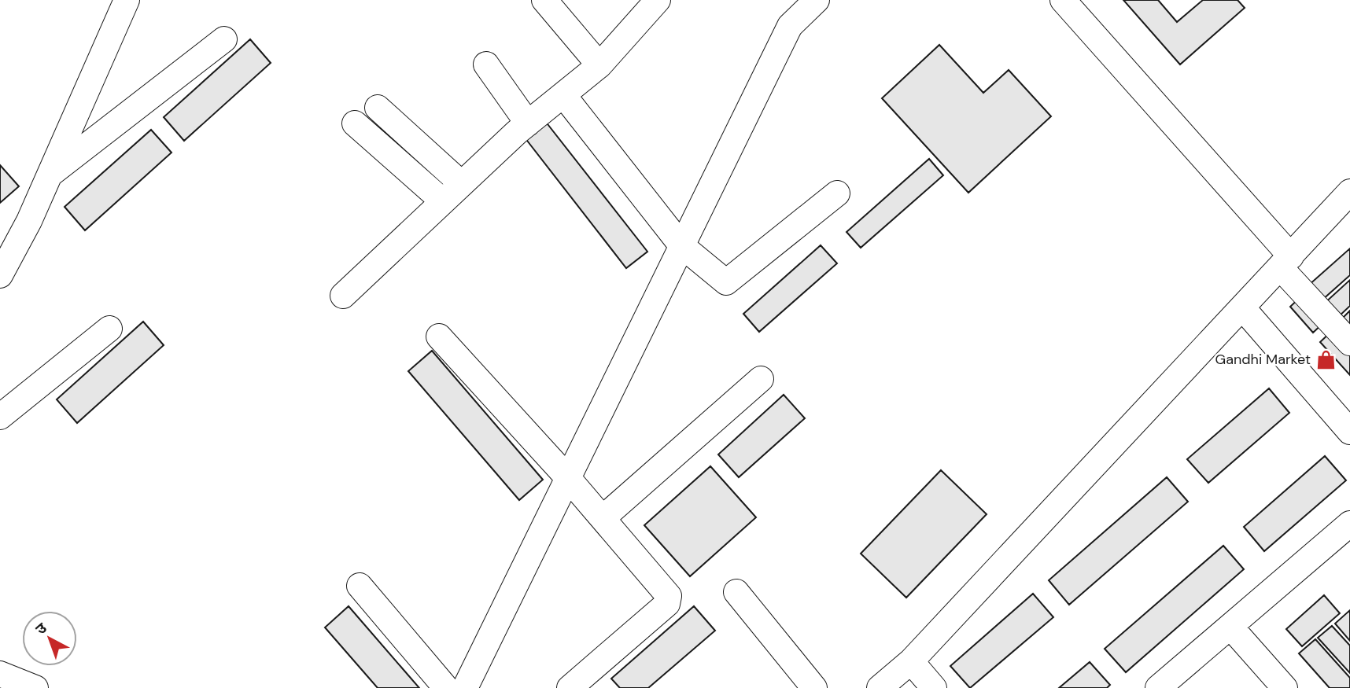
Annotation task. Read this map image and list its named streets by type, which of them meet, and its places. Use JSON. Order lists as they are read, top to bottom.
{
  "places": {
    "shop": ["Gandhi Market"]
  },
  "north": "top left"
}
